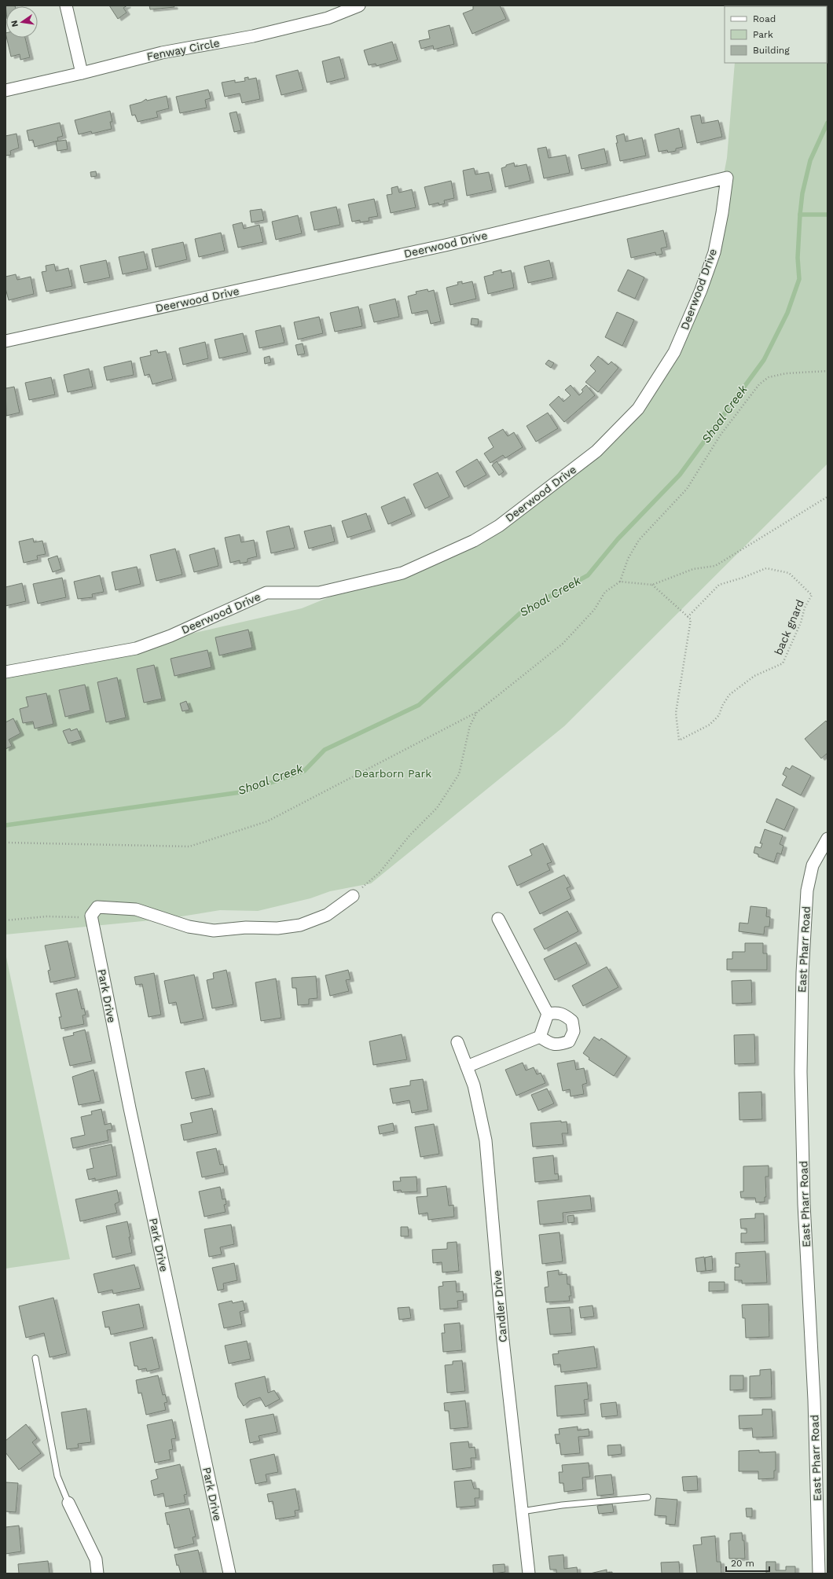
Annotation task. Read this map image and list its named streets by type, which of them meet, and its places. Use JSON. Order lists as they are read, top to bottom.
{
  "streets": {
    "street": [
      "Fenway Circle",
      "Deerwood Drive",
      "East Pharr Road",
      "Park Drive",
      "Candler Drive"
    ],
    "path": ["back gnard"]
  },
  "water": ["Shoal Creek"],
  "parks": ["Dearborn Park"],
  "legend": ["Road", "Park", "Building"],
  "scale_bar": "20 m",
  "north": "left"
}
